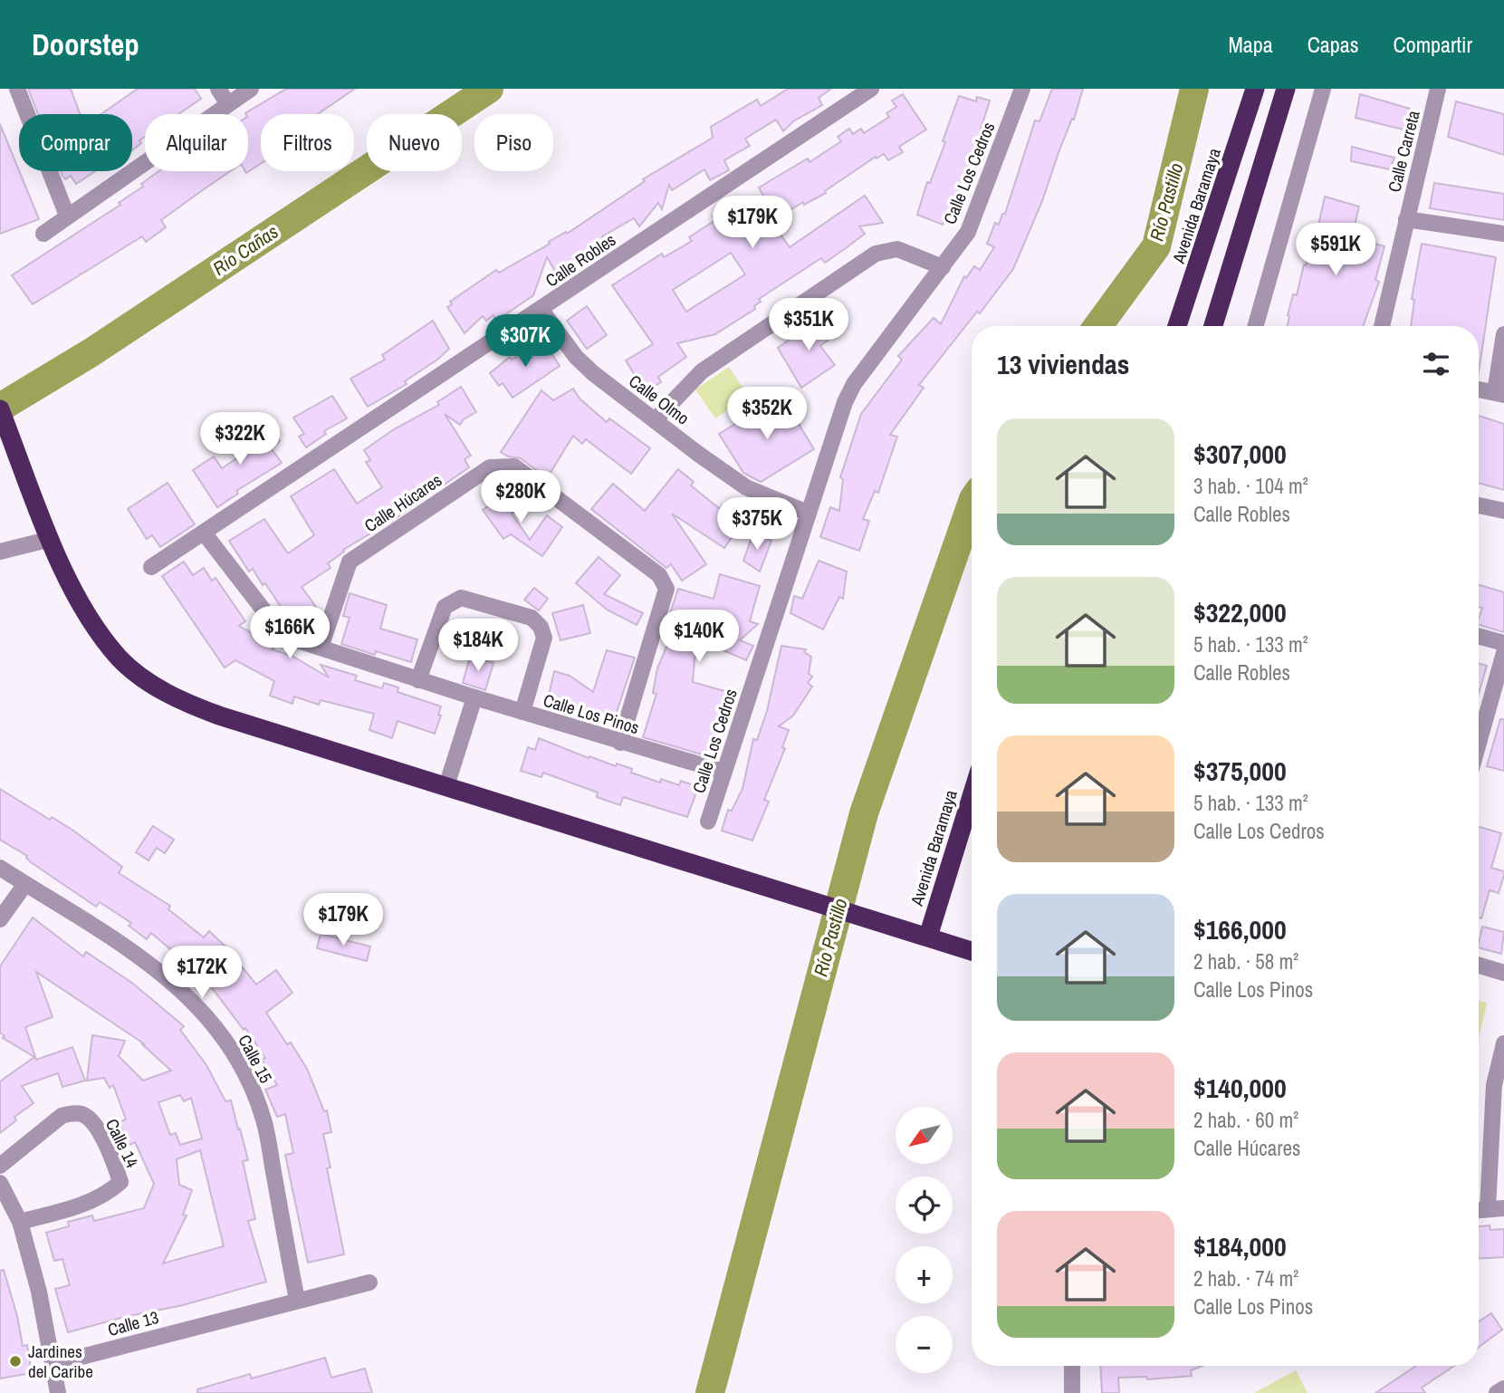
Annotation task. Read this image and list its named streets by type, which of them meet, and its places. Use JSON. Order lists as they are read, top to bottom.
{
  "streets": {
    "highway": ["Avenida Baramaya"],
    "street": [
      "Calle Carreta",
      "Calle Los Cedros",
      "Calle Robles",
      "Calle Olmo",
      "Calle Húcares",
      "Calle Los Pinos",
      "Calle 15",
      "Calle 14",
      "Calle 13"
    ]
  },
  "crossings": [
    ["Calle Los Cedros", "Calle Olmo"],
    ["Calle Los Cedros", "Calle Los Pinos"],
    ["Calle Robles", "Calle Olmo"],
    ["Calle Robles", "Calle Los Pinos"],
    ["Calle Húcares", "Calle Los Pinos"],
    ["Calle 15", "Calle 13"]
  ],
  "water": ["Río Pastillo", "Río Cañas"],
  "places": ["Jardines del Caribe"],
  "north": "bottom left",
  "page": {
    "header": "Doorstep",
    "nav": ["Mapa", "Capas", "Compartir"],
    "chip": [
      "Comprar",
      "Alquilar",
      "Filtros",
      "Nuevo",
      "Piso"
    ],
    "price": [
      "$179K",
      "$591K",
      "$351K",
      "$307K",
      "$352K",
      "$322K",
      "$280K",
      "$375K",
      "$166K",
      "$140K",
      "$184K",
      "$179K",
      "$172K"
    ],
    "heading": "13 viviendas",
    "list": [
      {
        "name": "$307,000",
        "note": "3 hab. · 104 m² · Calle Robles"
      },
      {
        "name": "$322,000",
        "note": "5 hab. · 133 m² · Calle Robles"
      },
      {
        "name": "$375,000",
        "note": "5 hab. · 133 m² · Calle Los Cedros"
      },
      {
        "name": "$166,000",
        "note": "2 hab. · 58 m² · Calle Los Pinos"
      },
      {
        "name": "$140,000",
        "note": "2 hab. · 60 m² · Calle Húcares"
      },
      {
        "name": "$184,000",
        "note": "2 hab. · 74 m² · Calle Los Pinos"
      }
    ],
    "map_buttons": ["+", "−"]
  }
}
